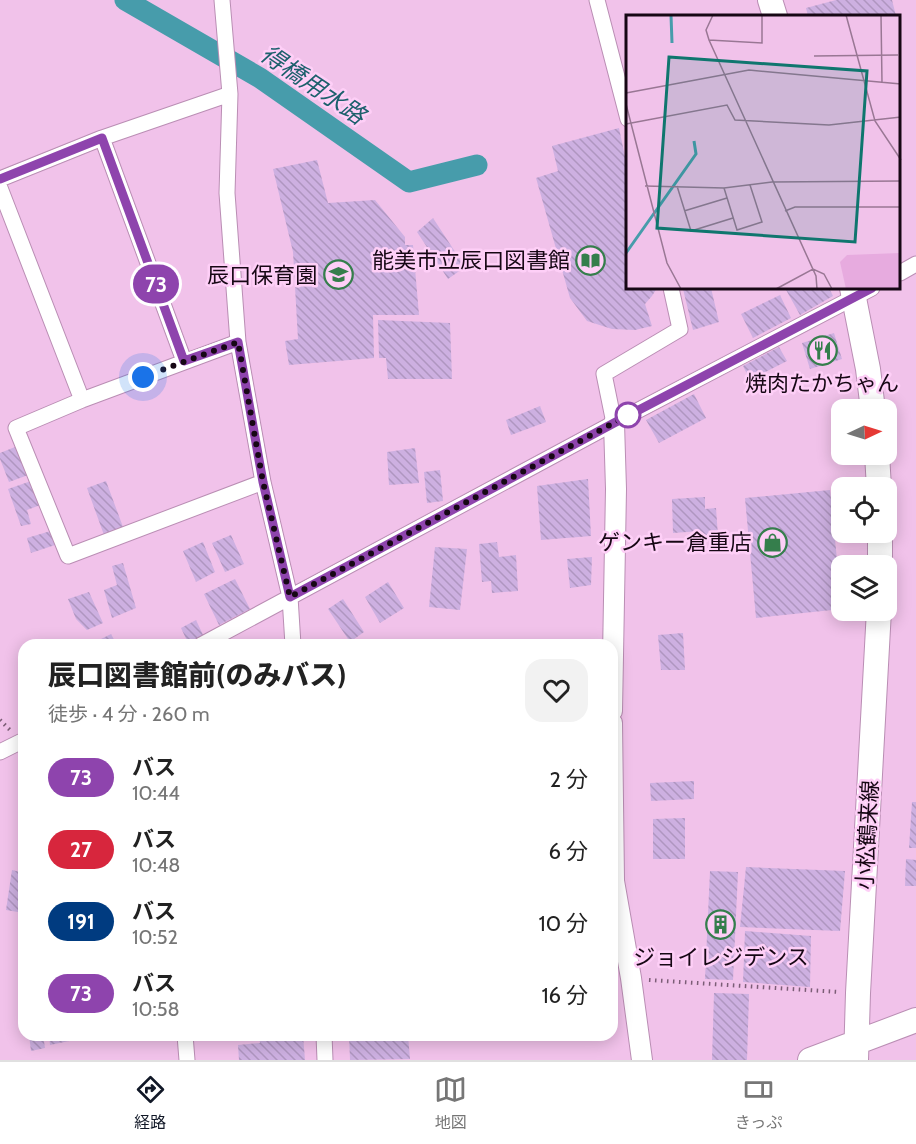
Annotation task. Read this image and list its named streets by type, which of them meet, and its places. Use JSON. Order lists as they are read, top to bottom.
{
  "streets": {
    "main road": ["小松鶴来線"]
  },
  "water": ["得橋用水路"],
  "places": {
    "library": ["能美市立辰口図書館"],
    "school or university": ["辰口保育園"],
    "restaurant": ["焼肉たかちゃん"],
    "shop": ["ゲンキー倉重店"],
    "building": ["ジョイレジデンス"]
  },
  "lines": ["bus line 73"],
  "north": "right",
  "page": {
    "on_map": "73",
    "heading": ["辰口図書館前(のみバス)", "徒歩 · 4 分 · 260 m"],
    "list": [
      {
        "mark": "73",
        "name": "バス",
        "note": "10:44",
        "value": "2 分"
      },
      {
        "mark": "27",
        "name": "バス",
        "note": "10:48",
        "value": "6 分"
      },
      {
        "mark": "191",
        "name": "バス",
        "note": "10:52",
        "value": "10 分"
      },
      {
        "mark": "73",
        "name": "バス",
        "note": "10:58",
        "value": "16 分"
      }
    ],
    "tabs": ["経路", "地図", "きっぷ"]
  }
}
